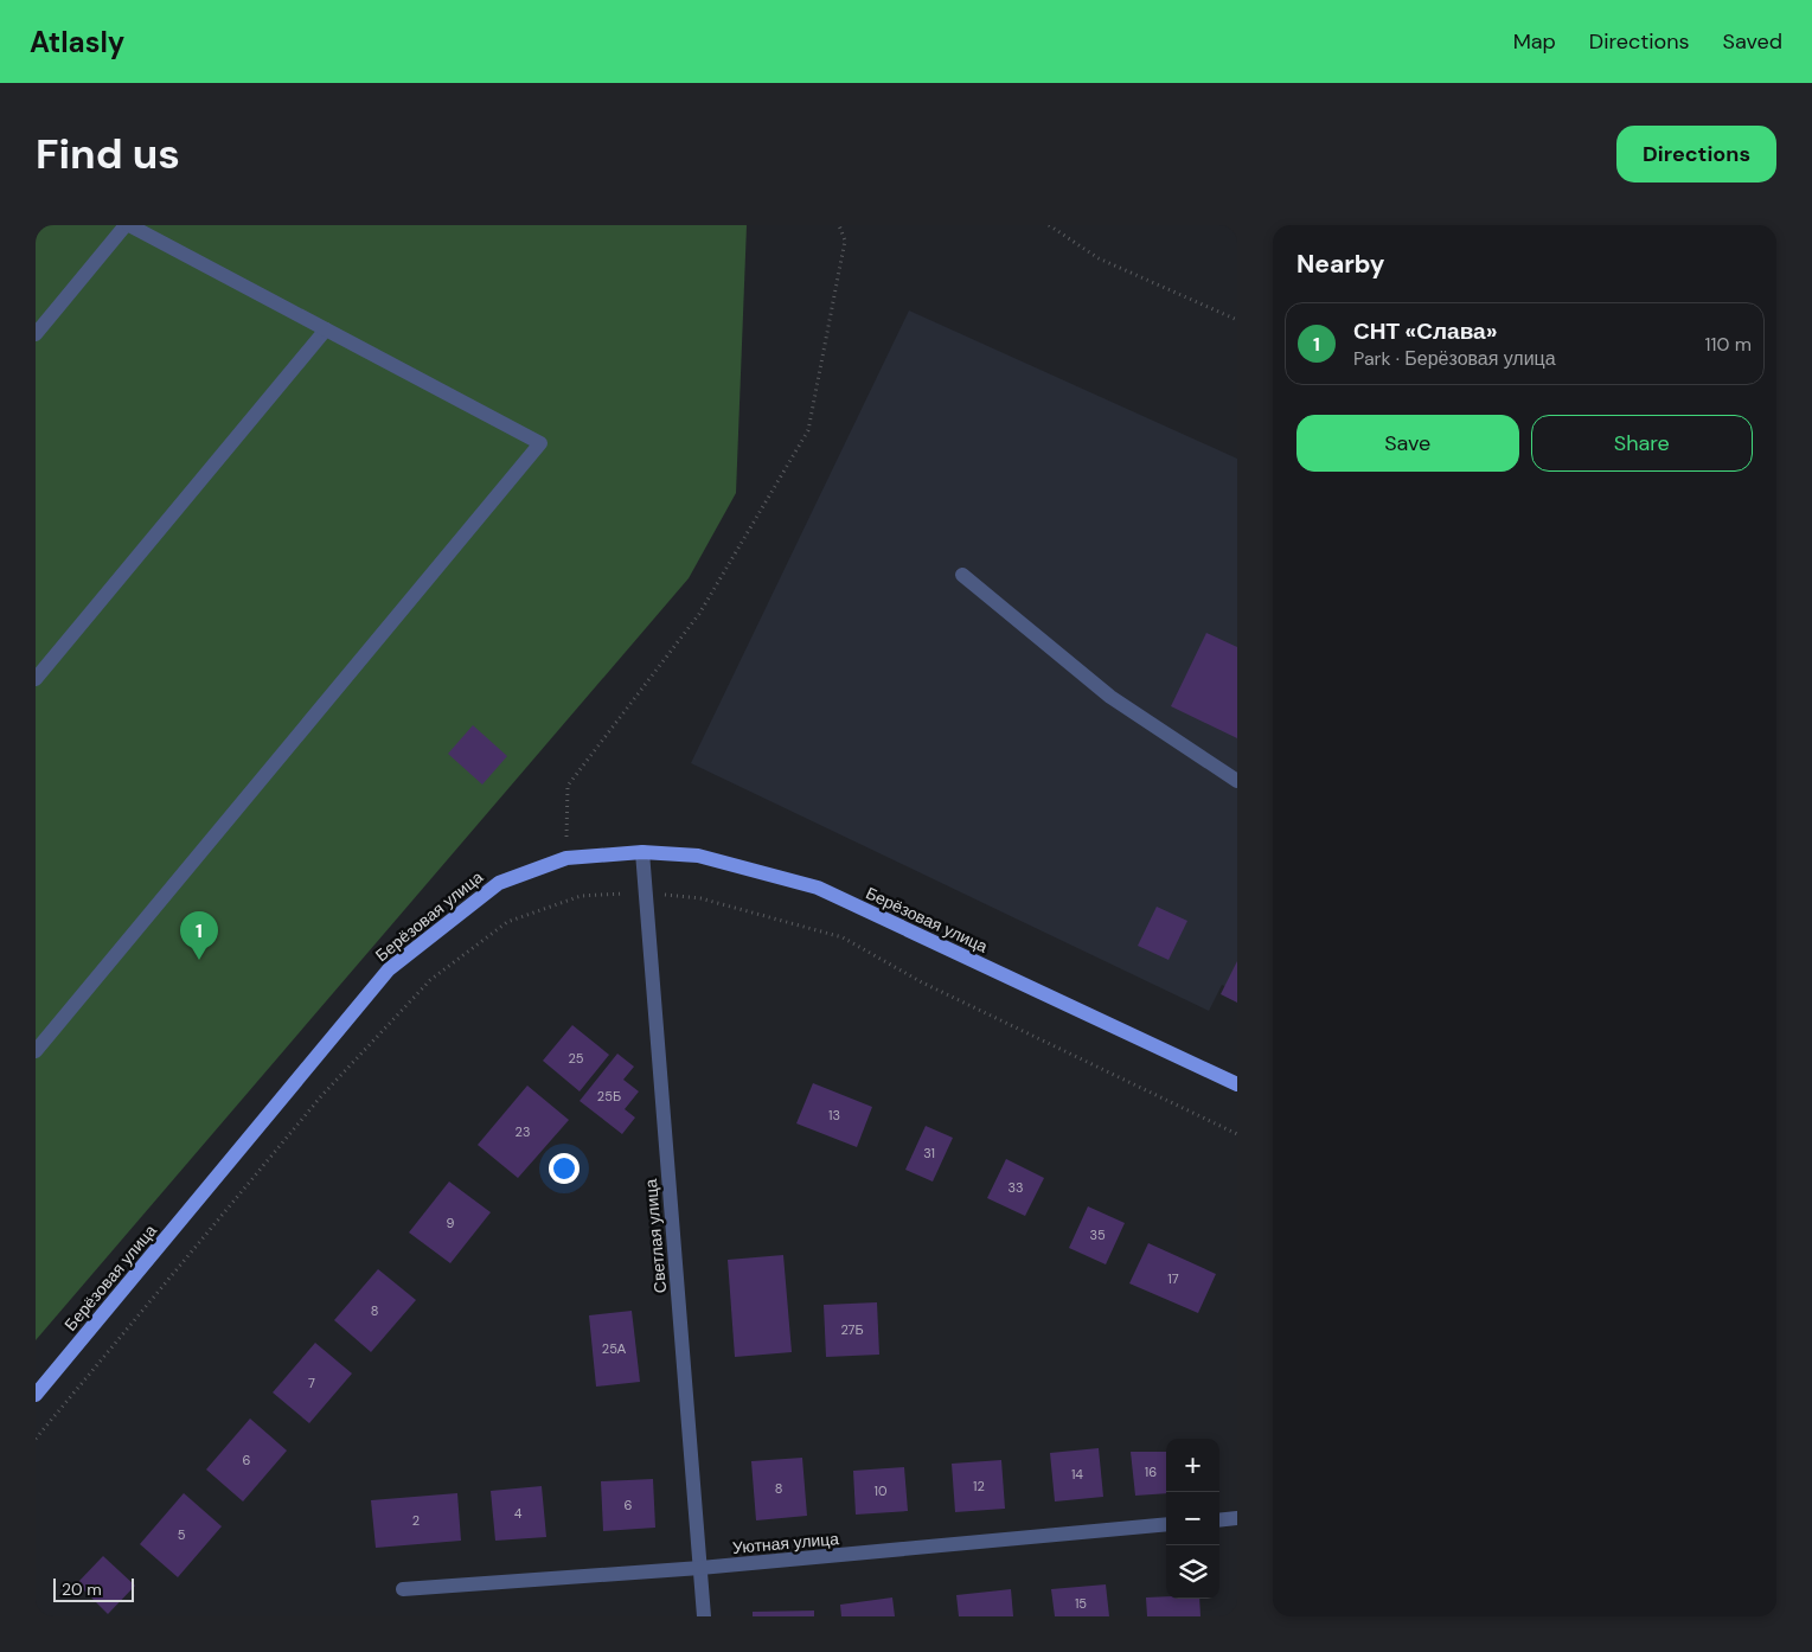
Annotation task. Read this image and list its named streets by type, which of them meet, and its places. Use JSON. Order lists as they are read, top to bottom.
{
  "streets": {
    "main road": ["Берёзовая улица"],
    "street": ["Светлая улица", "Уютная улица"]
  },
  "crossings": [
    ["Берёзовая улица", "Светлая улица"],
    ["Светлая улица", "Уютная улица"]
  ],
  "house_numbers": [
    "25",
    "25Б",
    "13",
    "23",
    "31",
    "33",
    "9",
    "35",
    "17",
    "8",
    "27Б",
    "25А",
    "7",
    "6",
    "16",
    "14",
    "12",
    "8",
    "10",
    "6",
    "4",
    "2",
    "5",
    "15"
  ],
  "scale_bar": "20 m",
  "page": {
    "header": "Atlasly",
    "nav": ["Map", "Directions", "Saved"],
    "buttons": [
      "Directions",
      ["Save", "Share"]
    ],
    "title": "Find us",
    "heading": "Nearby",
    "list": [
      {
        "mark": "1",
        "name": "СНТ «Слава»",
        "note": "Park · Берёзовая улица",
        "value": "110 m"
      }
    ],
    "pins": "1",
    "map_buttons": ["+", "−"],
    "scale": "20 m"
  }
}
